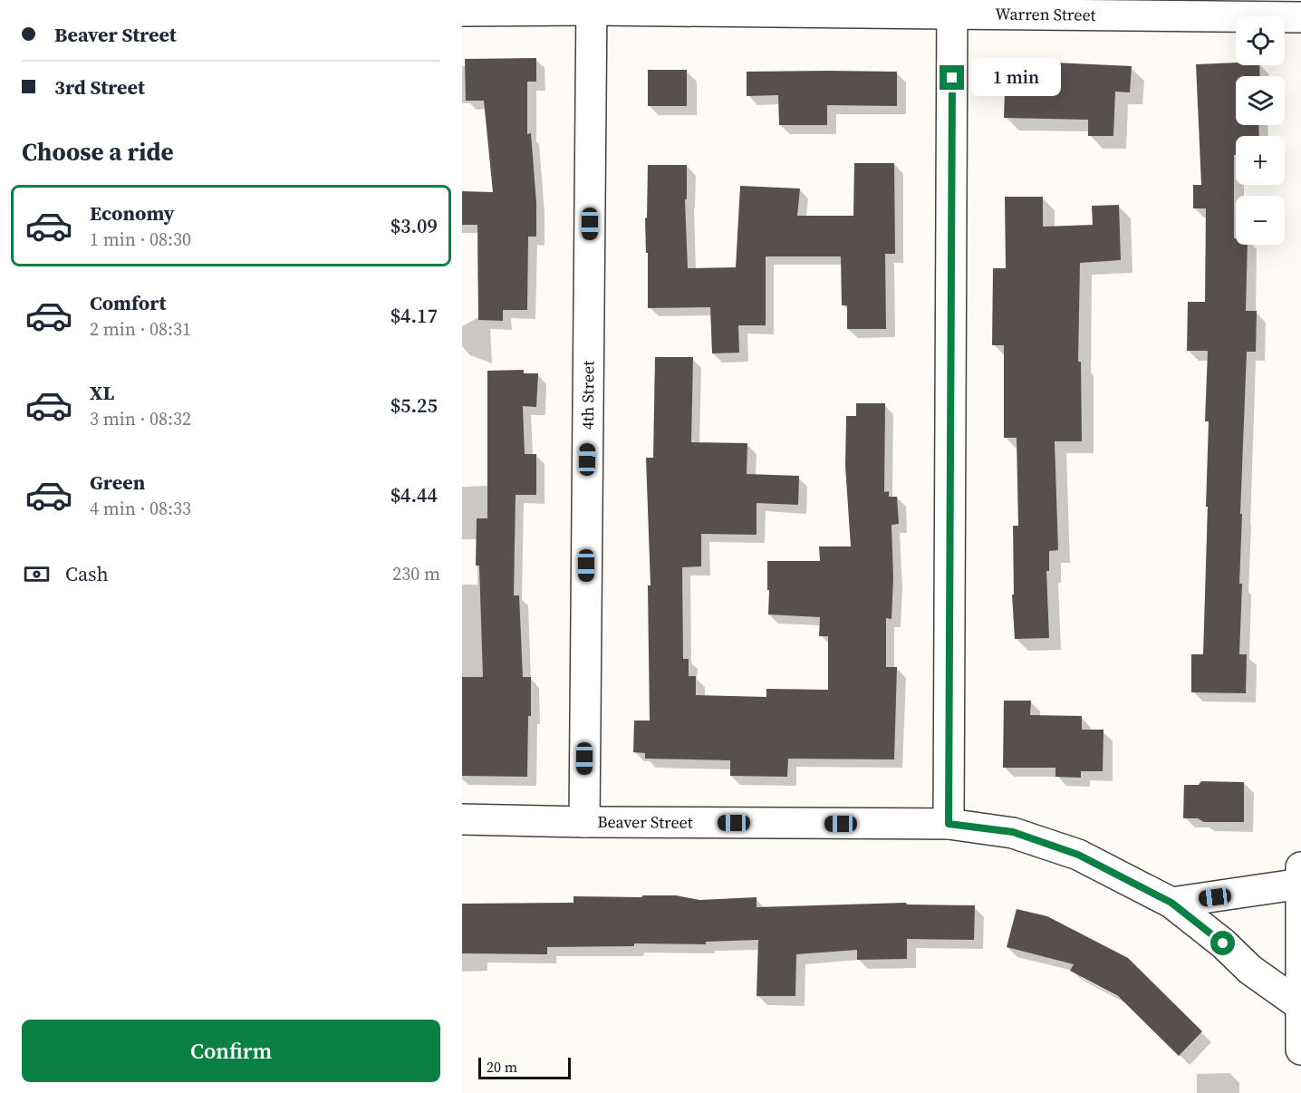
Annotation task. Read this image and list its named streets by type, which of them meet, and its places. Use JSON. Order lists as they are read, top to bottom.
{
  "streets": {
    "street": ["Warren Street", "4th Street", "Beaver Street"]
  },
  "crossings": [
    ["Warren Street", "4th Street"],
    ["4th Street", "Beaver Street"]
  ],
  "scale_bar": "20 m",
  "page": {
    "banner": ["Beaver Street", "3rd Street"],
    "map_buttons": ["+", "−"],
    "bubble": "1 min",
    "heading": "Choose a ride",
    "list": [
      {
        "name": "Economy",
        "note": "1 min · 08:30",
        "value": "$3.09"
      },
      {
        "name": "Comfort",
        "note": "2 min · 08:31",
        "value": "$4.17"
      },
      {
        "name": "XL",
        "note": "3 min · 08:32",
        "value": "$5.25"
      },
      {
        "name": "Green",
        "note": "4 min · 08:33",
        "value": "$4.44"
      }
    ],
    "pay": ["Cash", "230 m"],
    "buttons": "Confirm",
    "scale": "20 m"
  }
}
